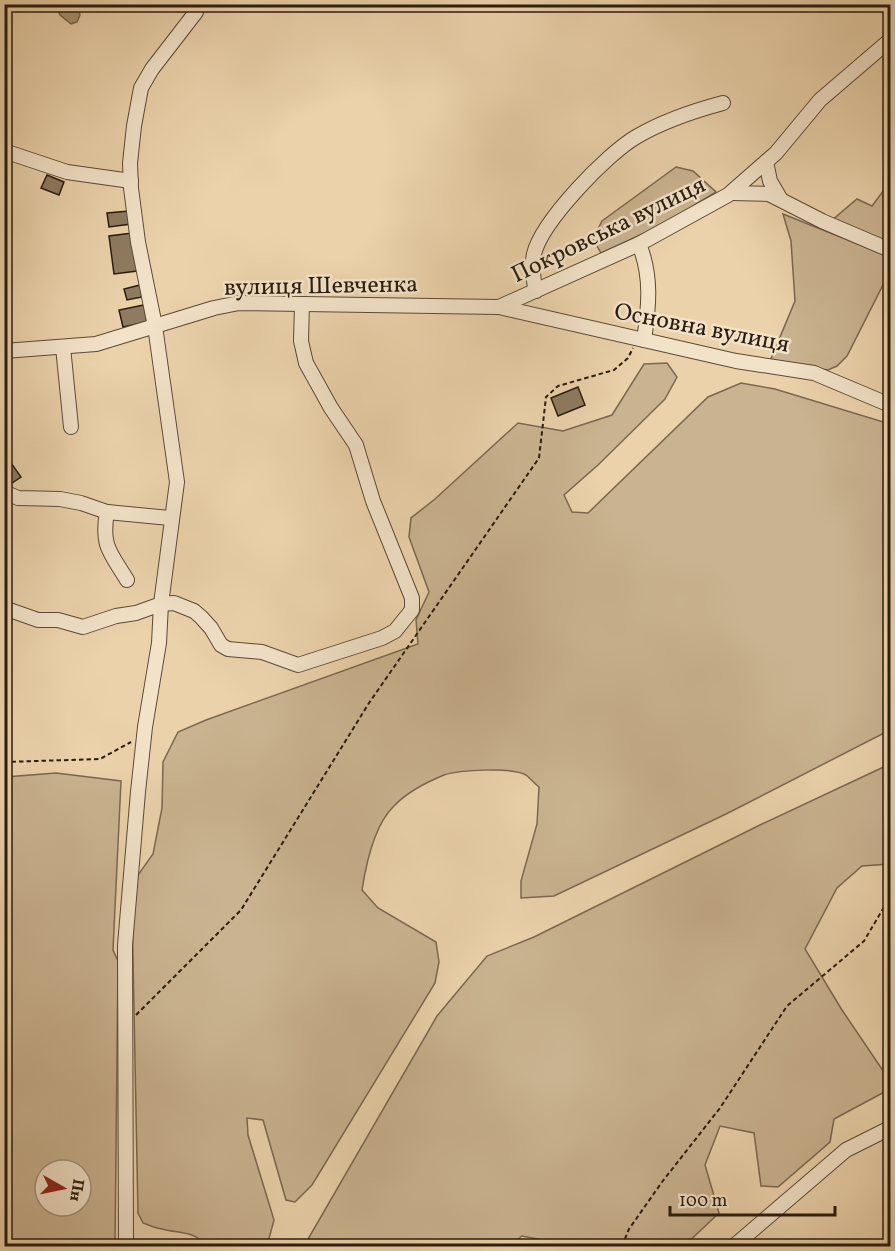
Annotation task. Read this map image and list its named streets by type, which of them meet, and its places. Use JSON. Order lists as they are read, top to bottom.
{
  "streets": {
    "street": ["Покровська вулиця", "вулиця Шевченка", "Основна вулиця"]
  },
  "crossings": [
    ["Покровська вулиця", "вулиця Шевченка"],
    ["Покровська вулиця", "Основна вулиця"],
    ["вулиця Шевченка", "Основна вулиця"]
  ],
  "scale_bar": "100 m",
  "north": "right"
}
